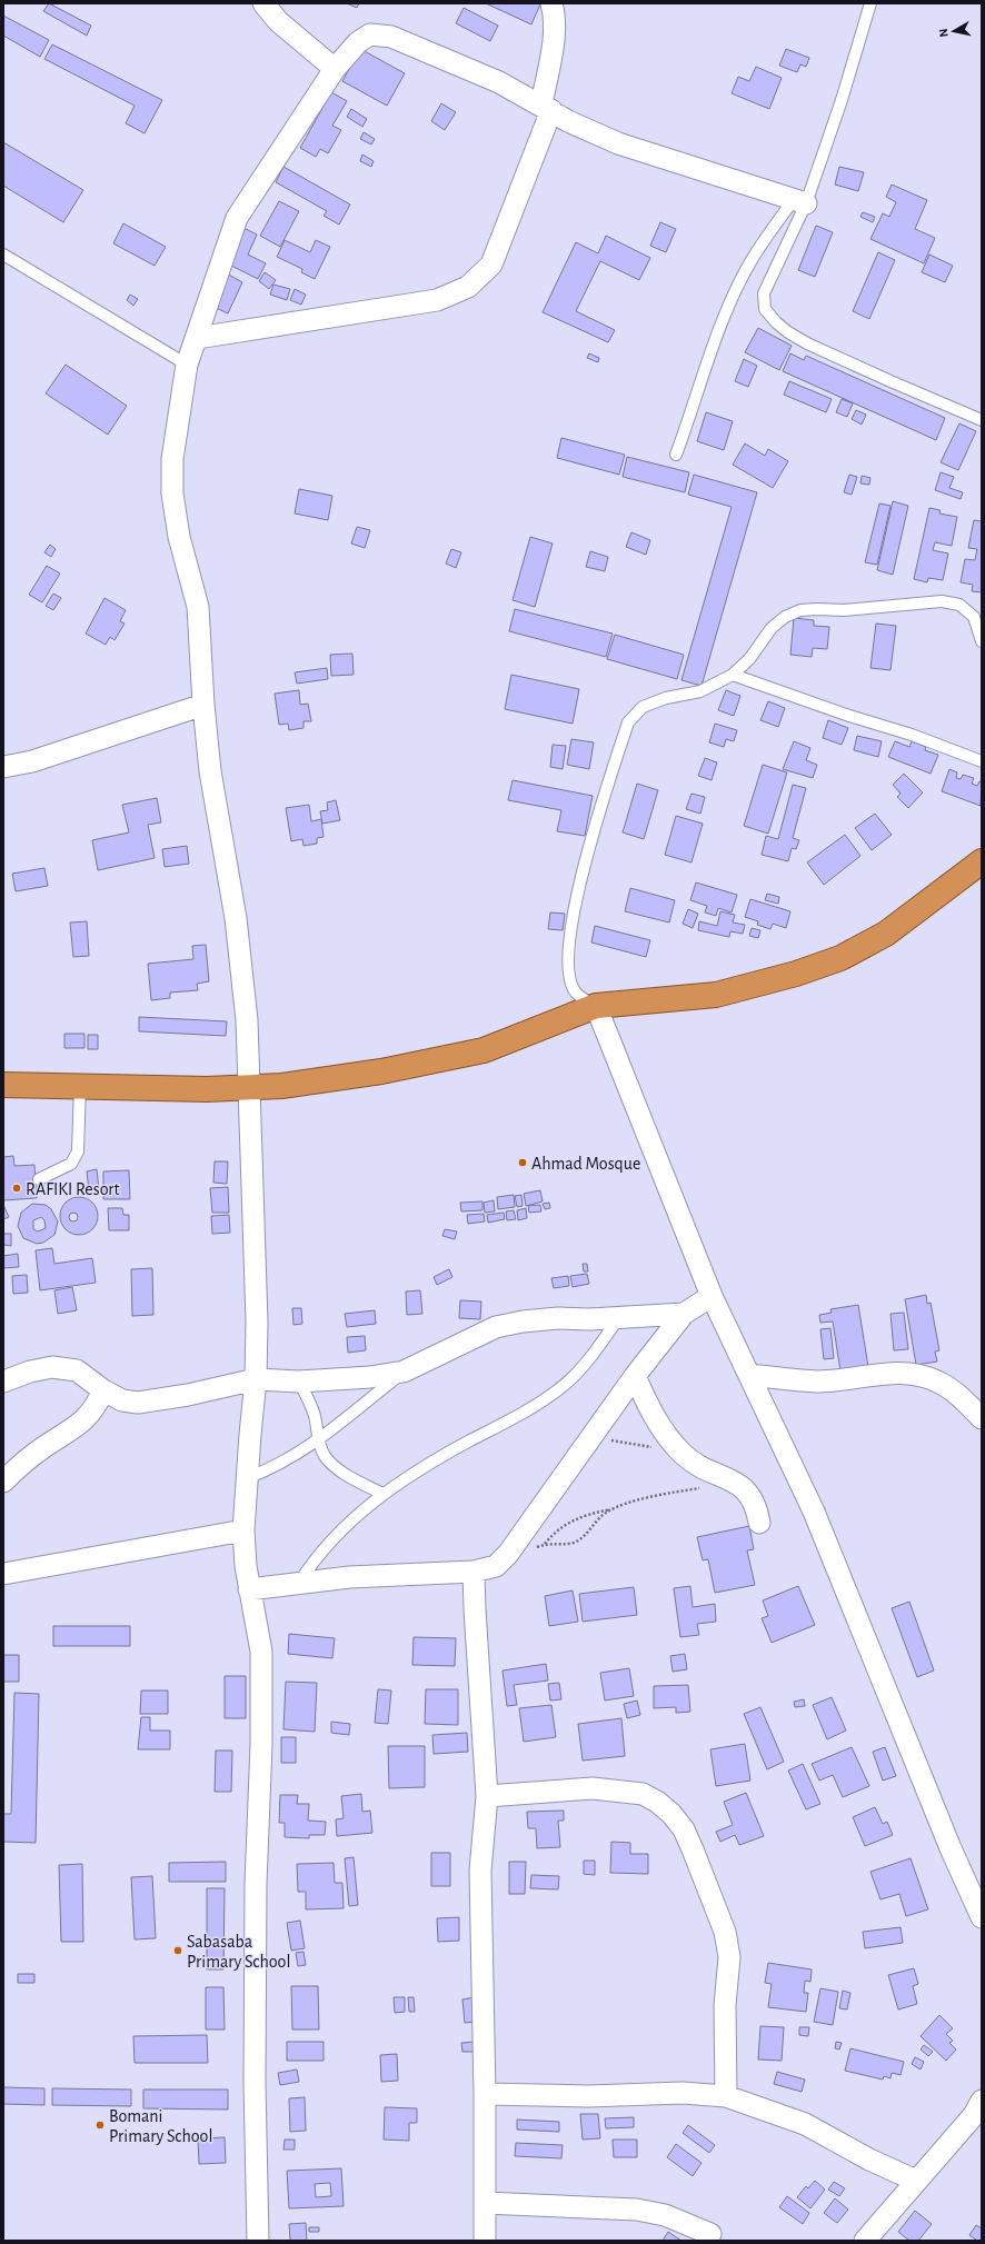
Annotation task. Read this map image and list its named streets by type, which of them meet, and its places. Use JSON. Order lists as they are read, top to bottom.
{
  "places": [
    "Ahmad Mosque",
    "RAFIKI Resort",
    "Sabasaba Primary School",
    "Bomani Primary School"
  ],
  "north": "left"
}
